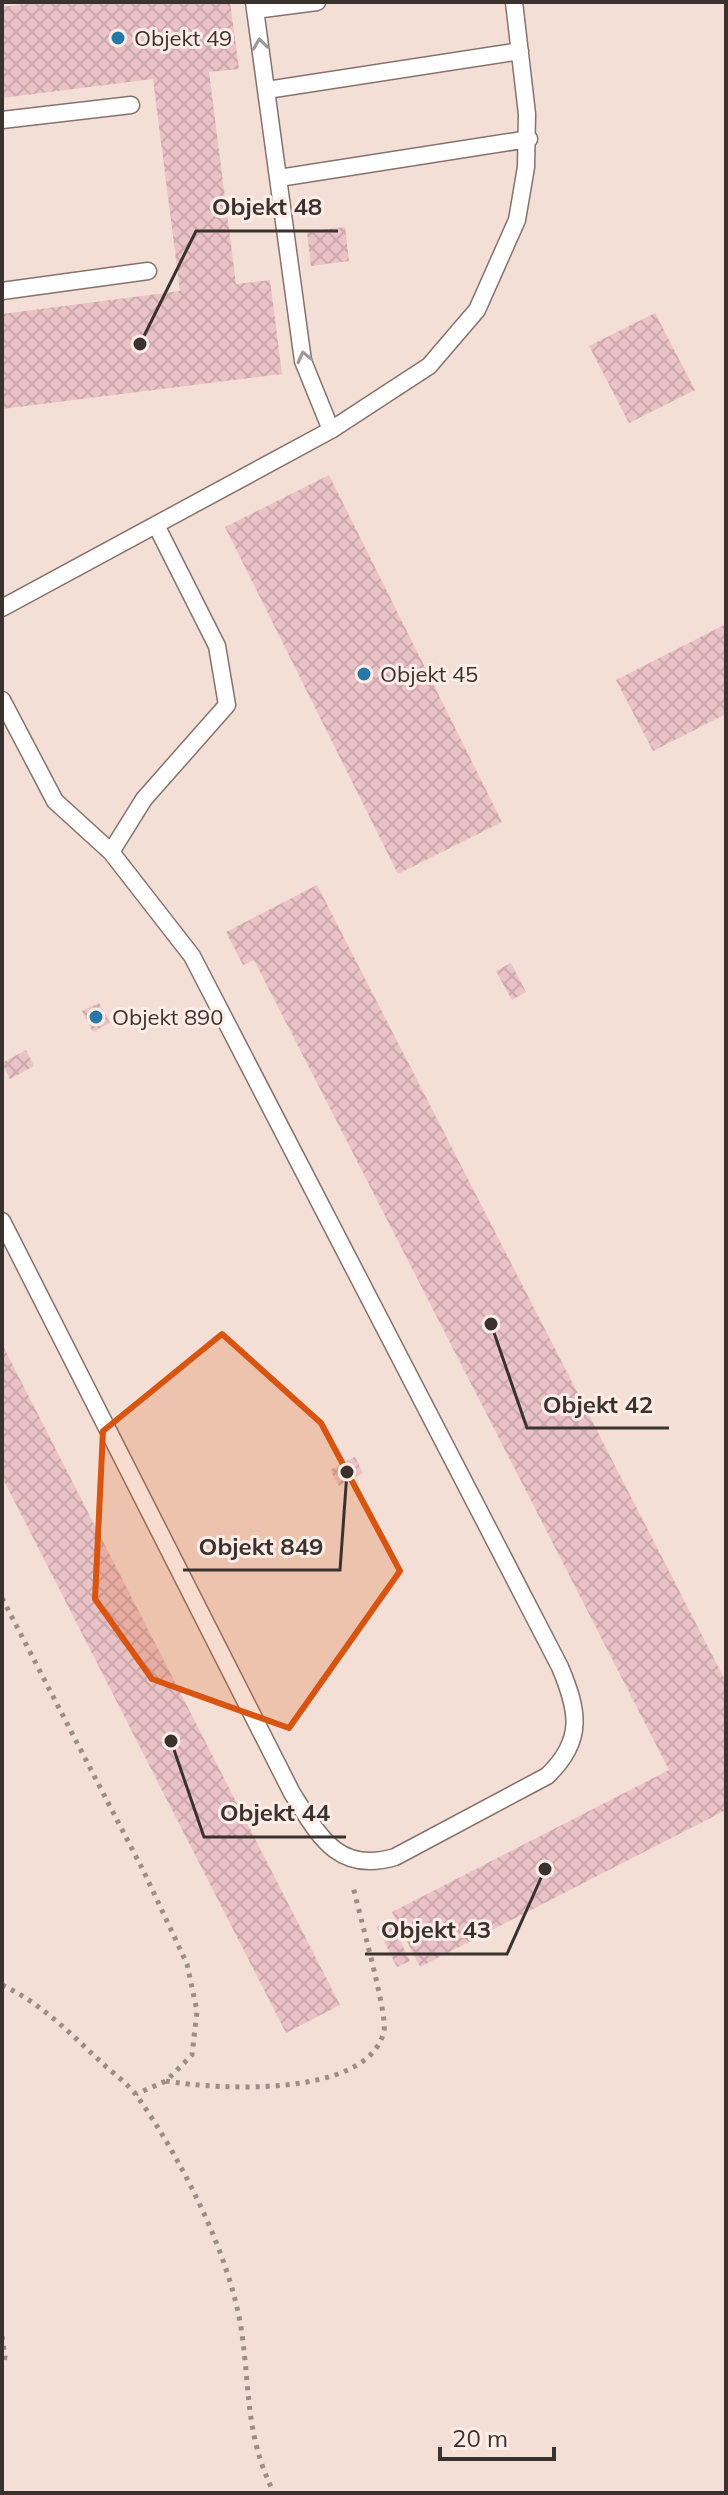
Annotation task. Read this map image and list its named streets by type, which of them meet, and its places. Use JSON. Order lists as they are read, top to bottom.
{
  "places": [
    "Objekt 49",
    "Objekt 48",
    "Objekt 45",
    "Objekt 890",
    "Objekt 42",
    "Objekt 849",
    "Objekt 44",
    "Objekt 43"
  ],
  "scale_bar": "20 m"
}
